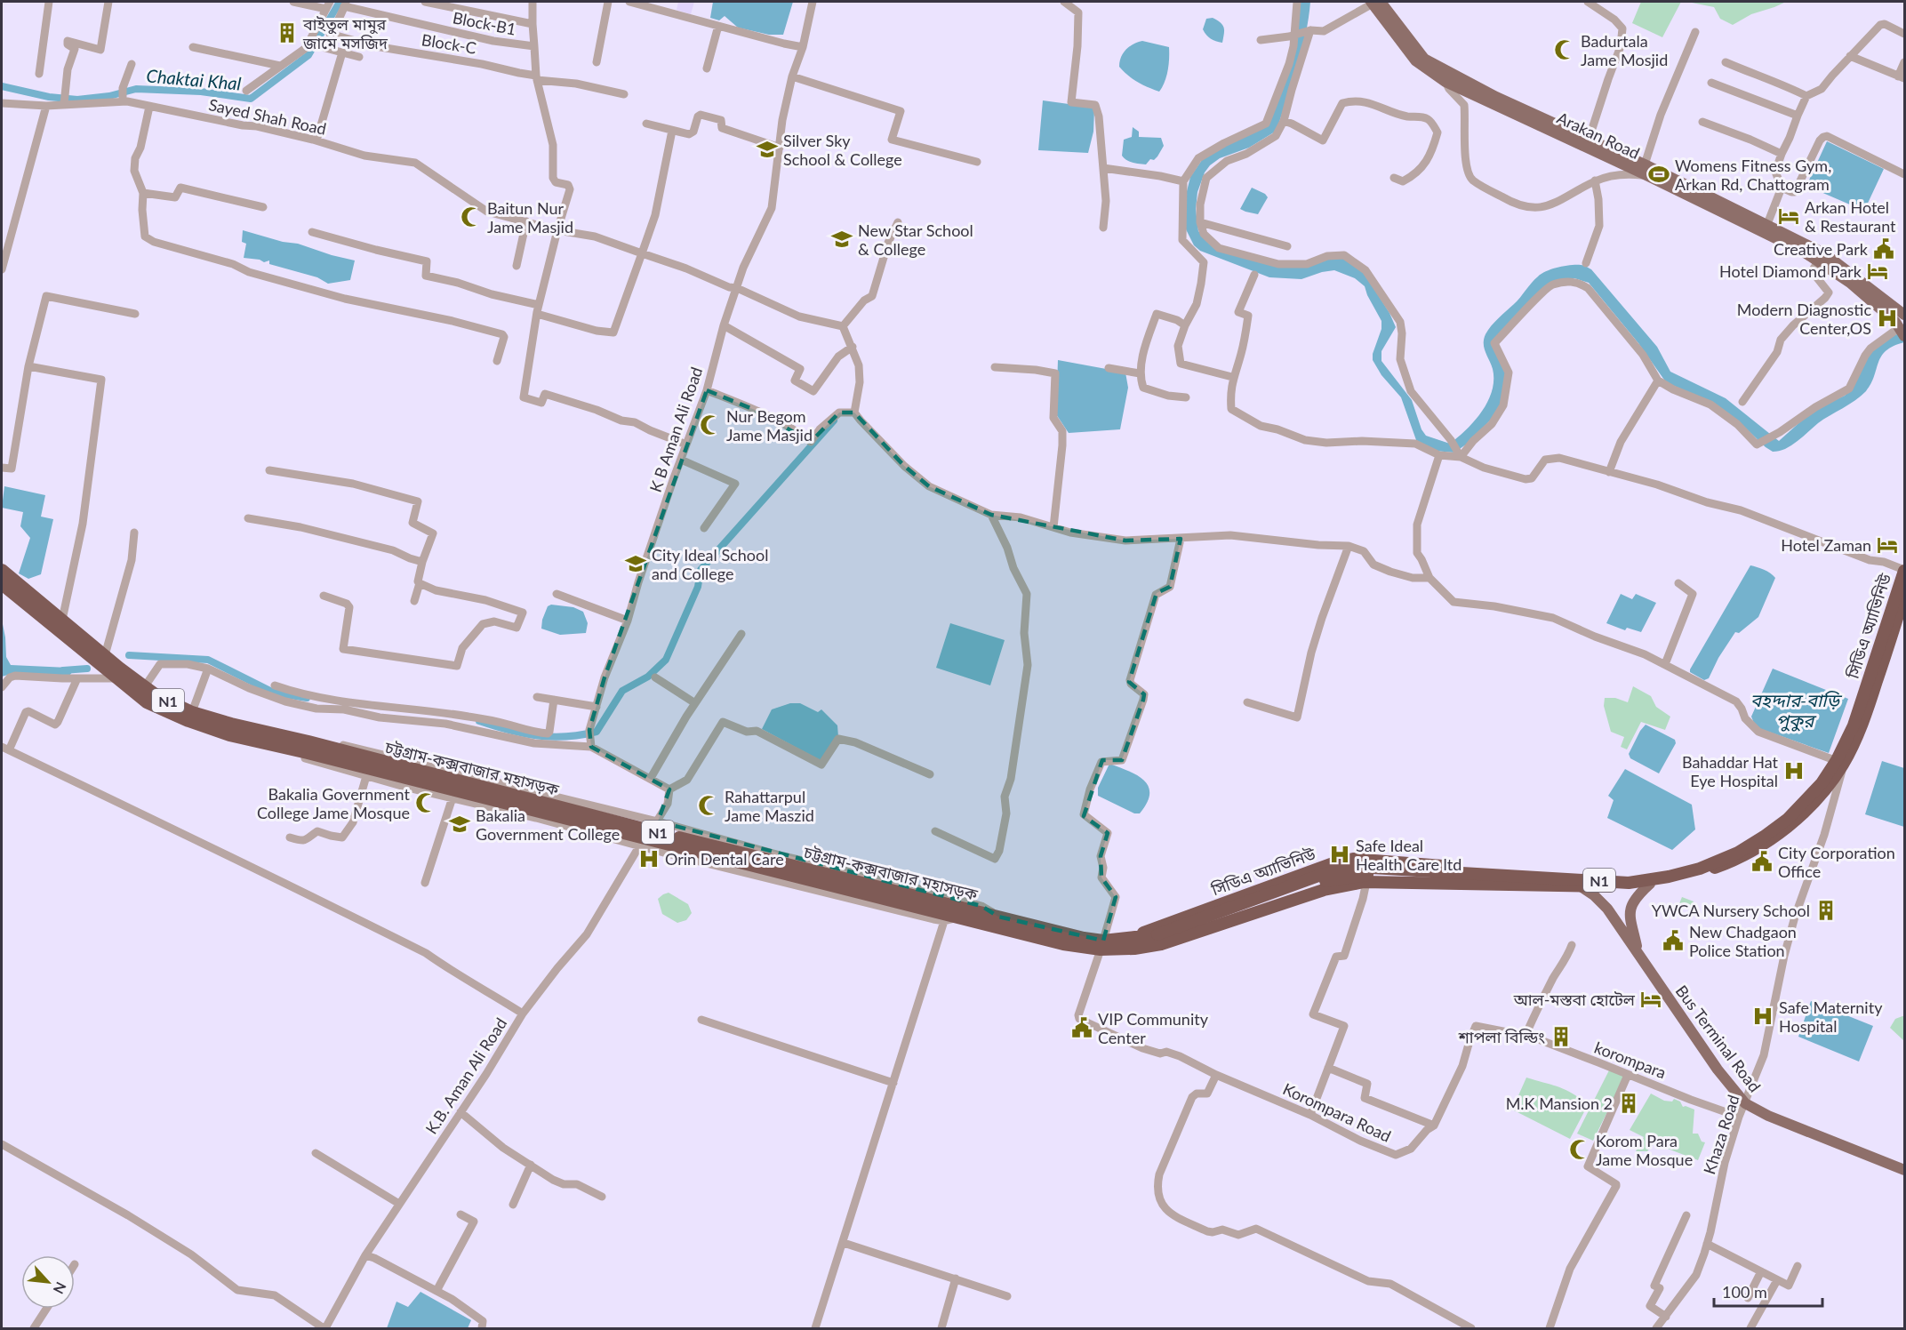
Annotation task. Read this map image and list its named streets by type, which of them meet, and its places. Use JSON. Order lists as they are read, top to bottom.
{
  "streets": {
    "highway": ["সিডিএ অ্যাভিনিউ", "N1", "চট্টগ্রাম-কক্সবাজার মহাসড়ক"],
    "main road": ["Arakan Road", "Bus Terminal Road"],
    "street": [
      "Block-B1",
      "Block-C",
      "Sayed Shah Road",
      "K B Aman Ali Road",
      "korompara",
      "K.B. Aman Ali Road",
      "Korompara Road",
      "Khaza Road"
    ]
  },
  "crossings": [
    ["Sayed Shah Road", "K B Aman Ali Road"],
    ["সিডিএ অ্যাভিনিউ", "N1"],
    ["সিডিএ অ্যাভিনিউ", "চট্টগ্রাম-কক্সবাজার মহাসড়ক"],
    ["সিডিএ অ্যাভিনিউ", "Bus Terminal Road"],
    ["সিডিএ অ্যাভিনিউ", "Khaza Road"],
    ["চট্টগ্রাম-কক্সবাজার মহাসড়ক", "Korompara Road"],
    ["Bus Terminal Road", "Khaza Road"],
    ["korompara", "Korompara Road"],
    ["korompara", "Khaza Road"]
  ],
  "water": ["Chaktai Khal", "বহদ্দার-বাড়ি পুকুর"],
  "places": {
    "building": [
      "বাইতুল মামুর জামে মসজিদ",
      "YWCA Nursery School",
      "শাপলা বিল্ডিং",
      "M.K Mansion 2"
    ],
    "mosque": [
      "Badurtala Jame Mosjid",
      "Baitun Nur Jame Masjid",
      "Nur Begom Jame Masjid",
      "Bakalia Government College Jame Mosque",
      "Rahattarpul Jame Maszid",
      "Korom Para Jame Mosque"
    ],
    "school or university": [
      "Silver Sky School & College",
      "New Star School & College",
      "City Ideal School and College",
      "Bakalia Government College"
    ],
    "sports": ["Womens Fitness Gym, Arkan Rd, Chattogram"],
    "hotel": [
      "Arkan Hotel & Restaurant",
      "Hotel Diamond Park",
      "Hotel Zaman",
      "আল-মস্তবা হোটেল"
    ],
    "public building": [
      "Creative Park",
      "City Corporation Office",
      "New Chadgaon Police Station",
      "VIP Community Center"
    ],
    "hospital": [
      "Modern Diagnostic Center,OS",
      "Bahaddar Hat Eye Hospital",
      "Safe Ideal Health Care ltd",
      "Orin Dental Care",
      "Safe Maternity Hospital"
    ]
  },
  "scale_bar": "100 m",
  "north": "bottom right"
}
